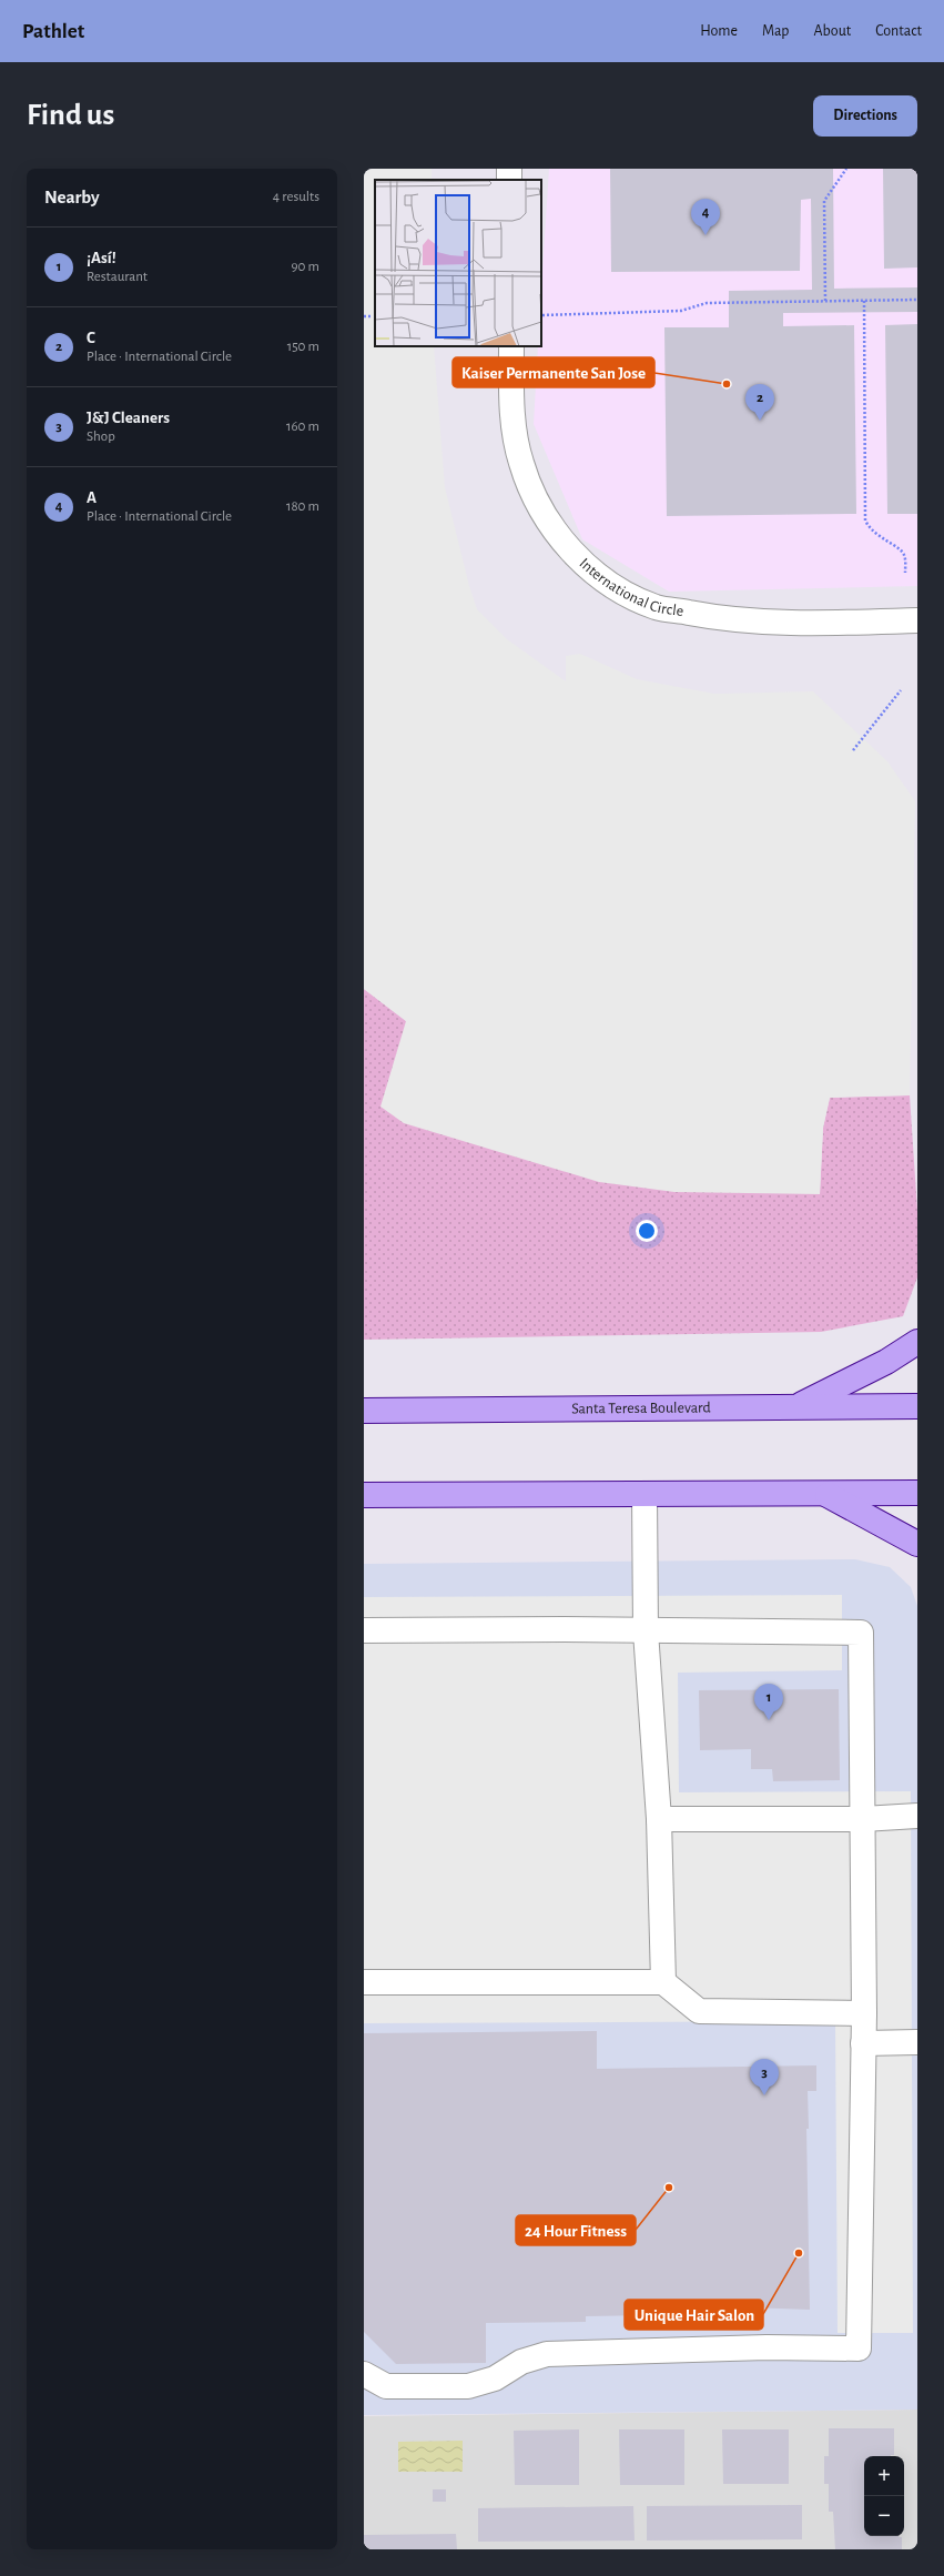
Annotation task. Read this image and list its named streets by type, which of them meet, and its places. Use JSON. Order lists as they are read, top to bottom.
{
  "streets": {
    "main road": ["Santa Teresa Boulevard"],
    "street": ["International Circle"]
  },
  "places": ["Kaiser Permanente San Jose", "24 Hour Fitness", "Unique Hair Salon"],
  "page": {
    "header": "Pathlet",
    "nav": [
      "Home",
      "Map",
      "About",
      "Contact"
    ],
    "buttons": "Directions",
    "title": "Find us",
    "heading": ["Nearby", "4 results"],
    "pins": [
      "4",
      "2",
      "1",
      "3"
    ],
    "list": [
      {
        "mark": "1",
        "name": "¡Así!",
        "note": "Restaurant",
        "value": "90 m"
      },
      {
        "mark": "2",
        "name": "C",
        "note": "Place · International Circle",
        "value": "150 m"
      },
      {
        "mark": "3",
        "name": "J&J Cleaners",
        "note": "Shop",
        "value": "160 m"
      },
      {
        "mark": "4",
        "name": "A",
        "note": "Place · International Circle",
        "value": "180 m"
      }
    ],
    "map_buttons": ["+", "−"]
  }
}
